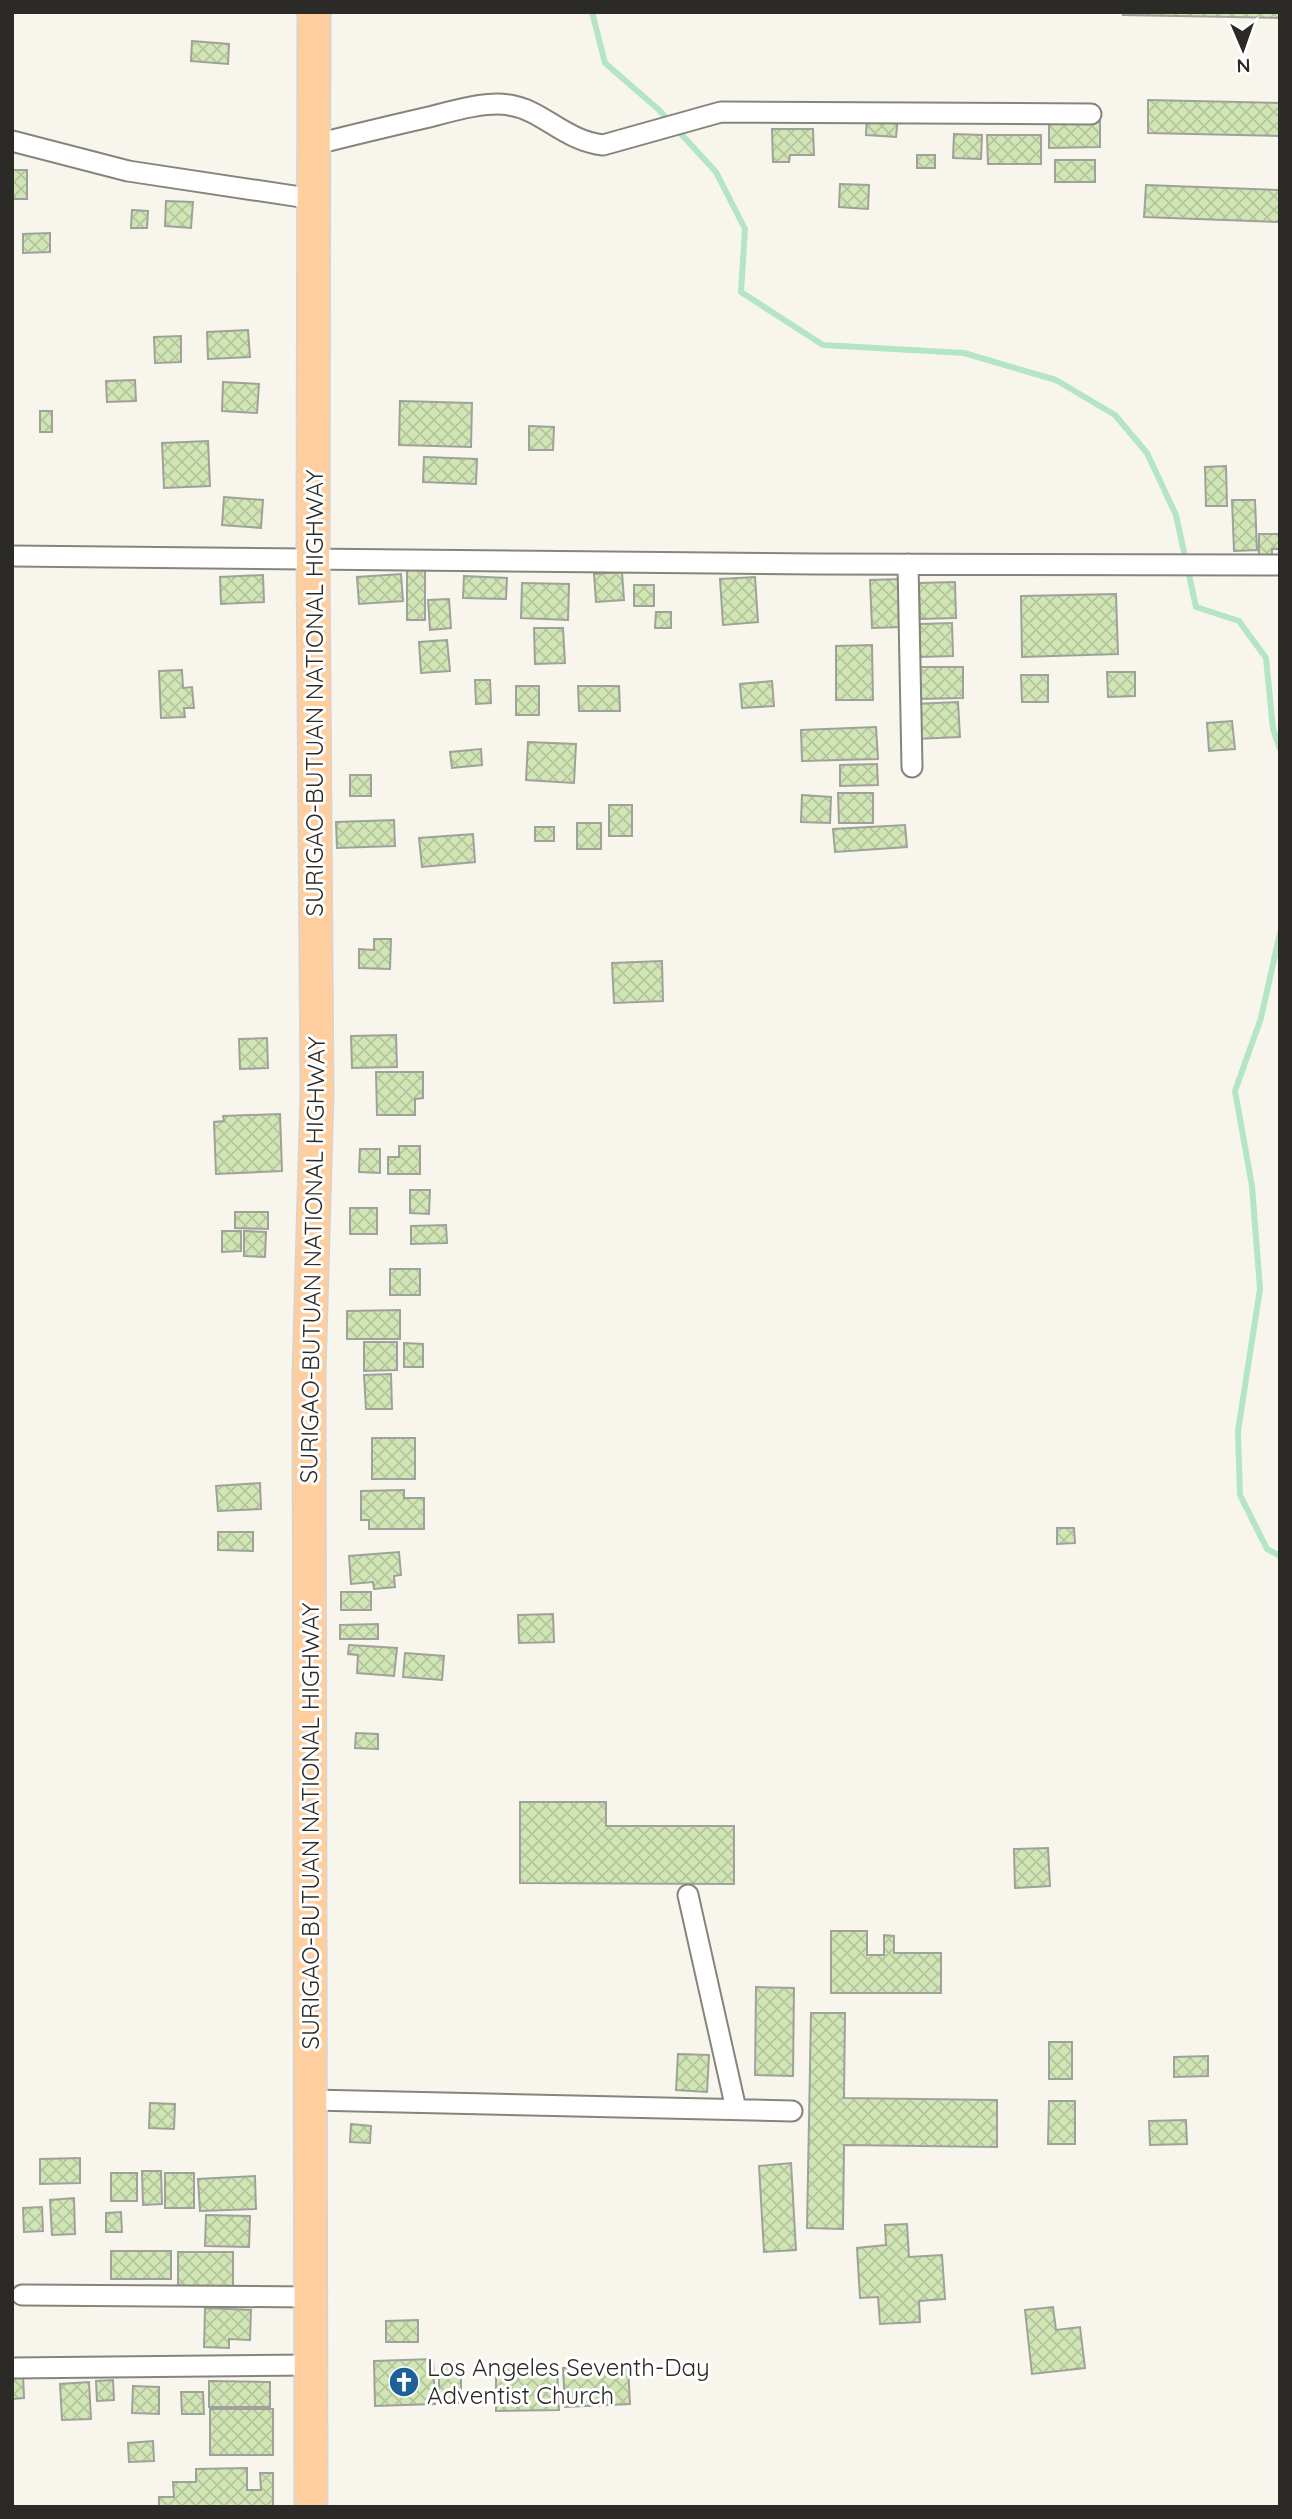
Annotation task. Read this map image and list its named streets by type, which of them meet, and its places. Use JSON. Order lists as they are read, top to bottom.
{
  "streets": {
    "highway": ["SURIGAO-BUTUAN NATIONAL HIGHWAY"]
  },
  "places": {
    "church": ["Los Angeles Seventh-Day Adventist Church"]
  },
  "north": "bottom"
}
